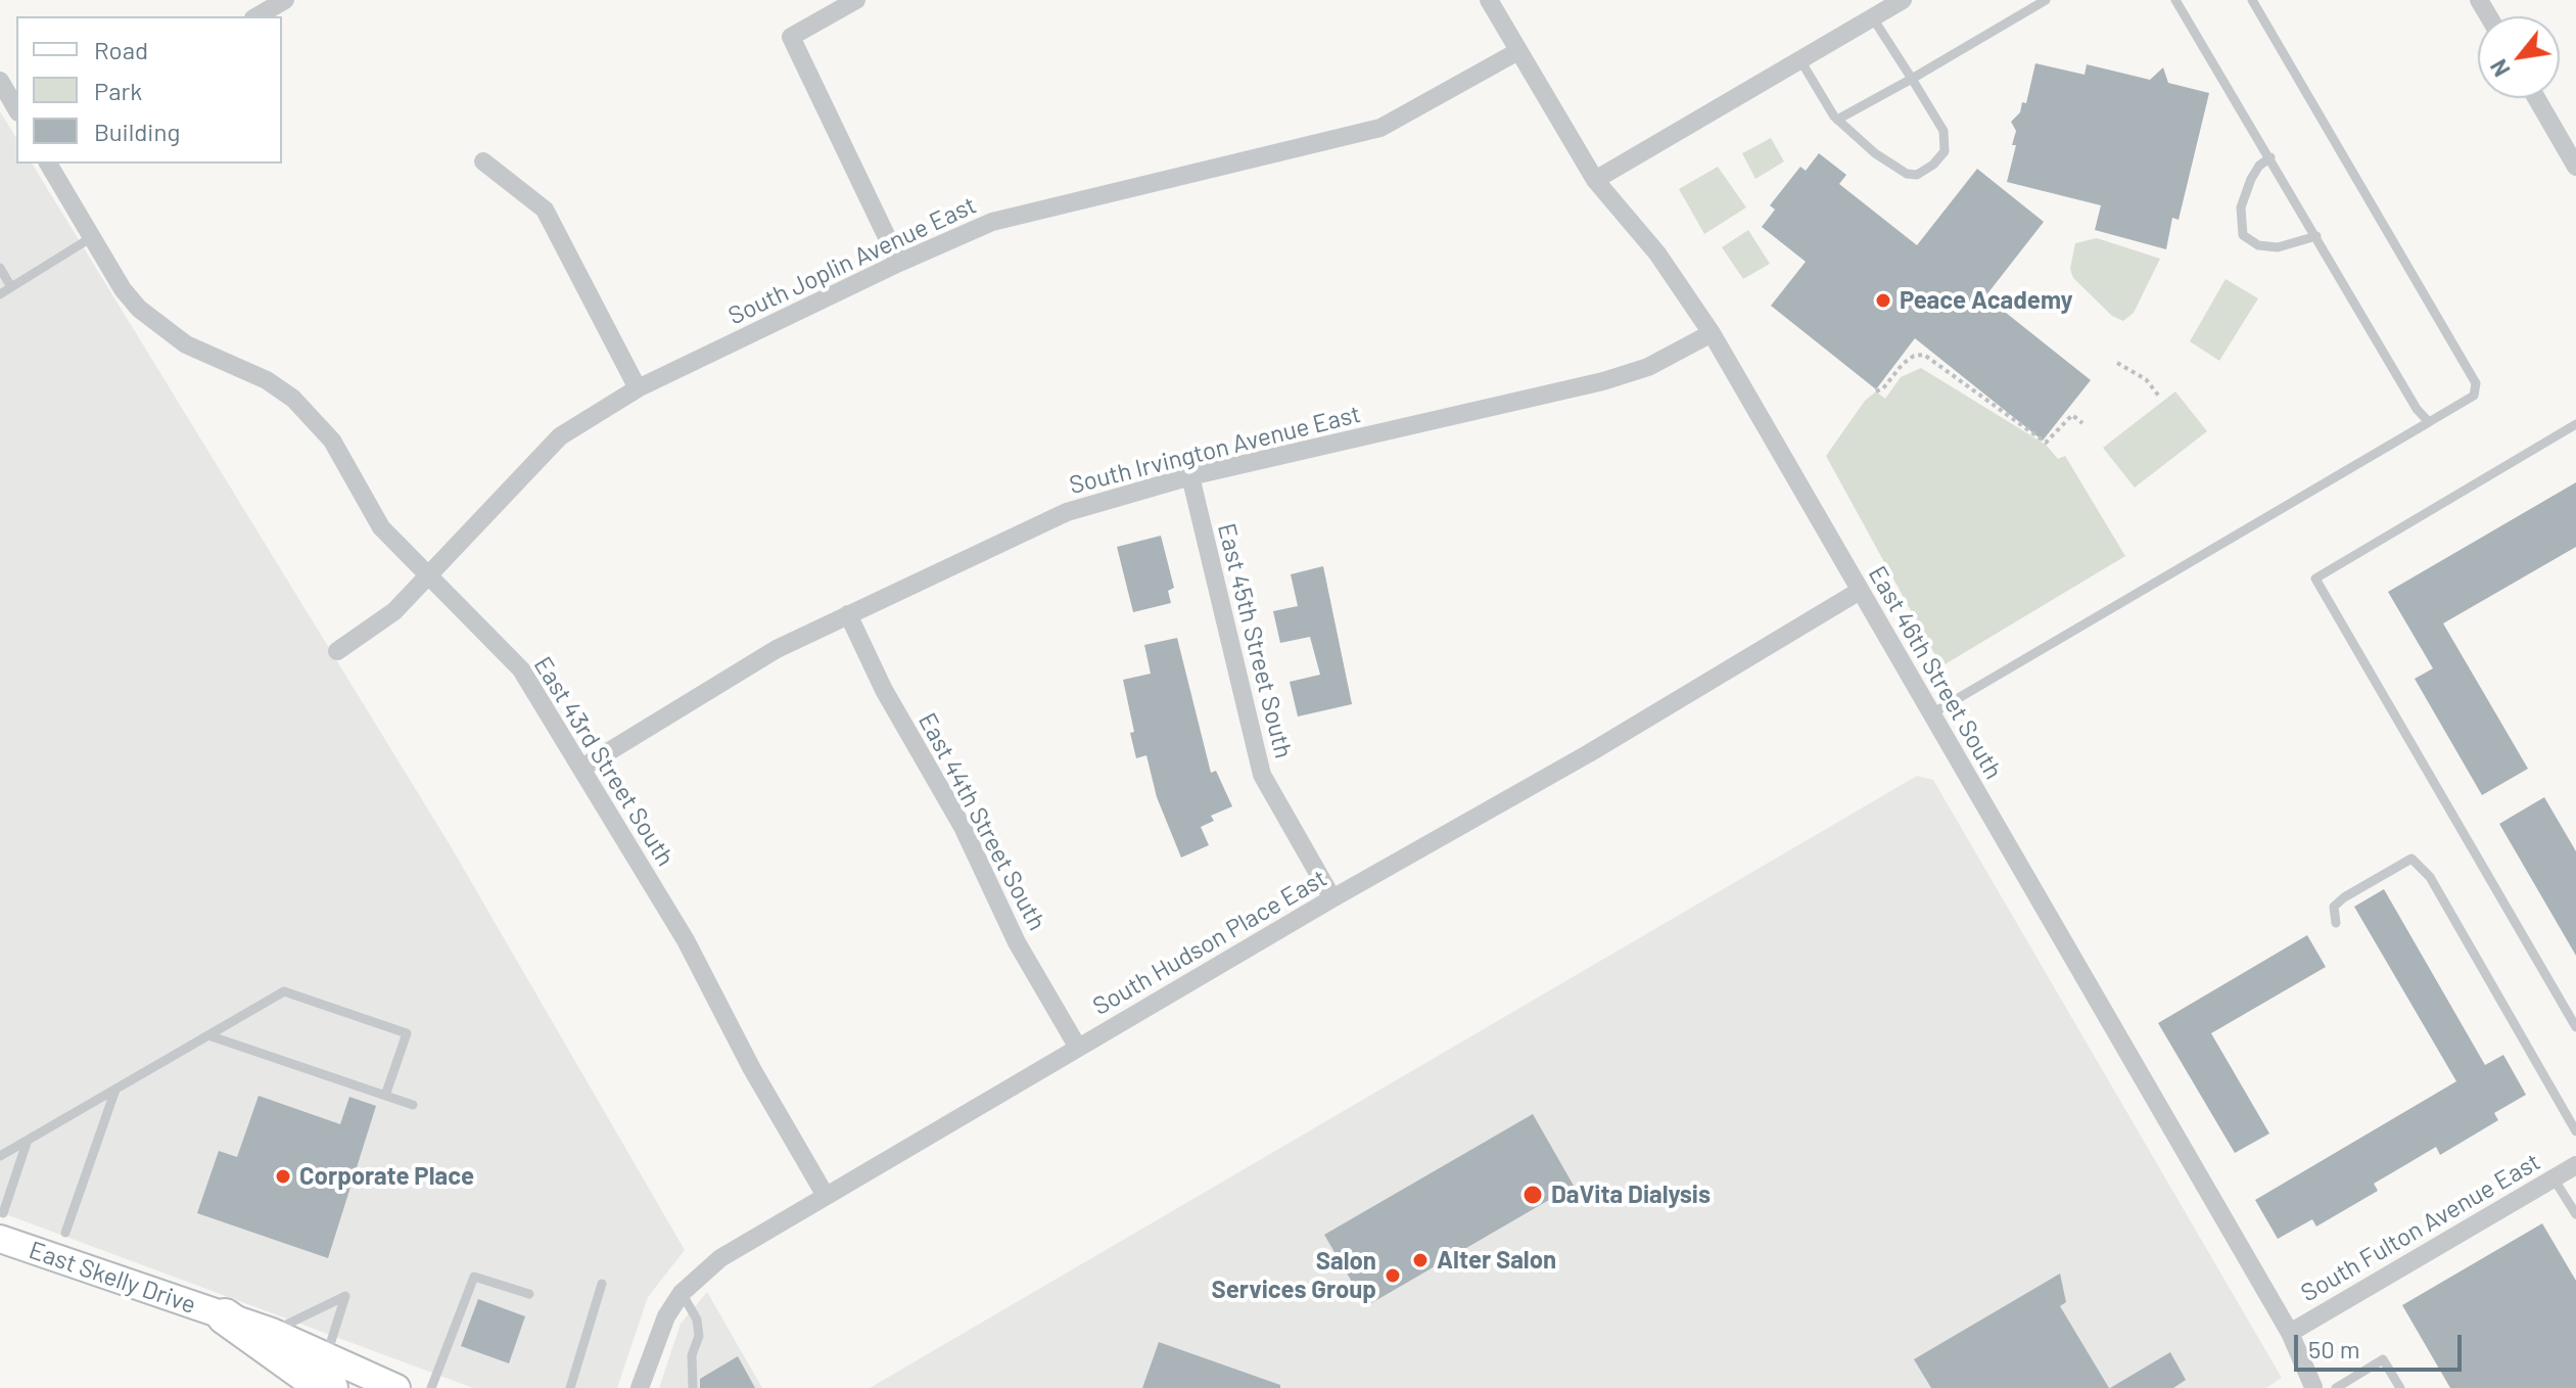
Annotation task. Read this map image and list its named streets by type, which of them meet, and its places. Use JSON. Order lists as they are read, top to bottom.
{
  "streets": {
    "main road": ["East Skelly Drive"],
    "street": [
      "South Joplin Avenue East",
      "South Irvington Avenue East",
      "East 45th Street South",
      "East 46th Street South",
      "East 43rd Street South",
      "East 44th Street South",
      "South Hudson Place East",
      "South Fulton Avenue East"
    ]
  },
  "crossings": [
    ["South Joplin Avenue East", "East 46th Street South"],
    ["South Joplin Avenue East", "East 43rd Street South"],
    ["South Irvington Avenue East", "East 45th Street South"],
    ["South Irvington Avenue East", "East 46th Street South"],
    ["South Irvington Avenue East", "East 43rd Street South"],
    ["South Irvington Avenue East", "East 44th Street South"],
    ["East 45th Street South", "South Hudson Place East"],
    ["East 46th Street South", "South Hudson Place East"],
    ["East 46th Street South", "South Fulton Avenue East"],
    ["East 43rd Street South", "South Hudson Place East"],
    ["East 44th Street South", "South Hudson Place East"]
  ],
  "places": [
    "Peace Academy",
    "Corporate Place",
    "DaVita Dialysis",
    "Alter Salon",
    "Salon Services Group"
  ],
  "legend": ["Road", "Park", "Building"],
  "scale_bar": "50 m",
  "north": "bottom left"
}
